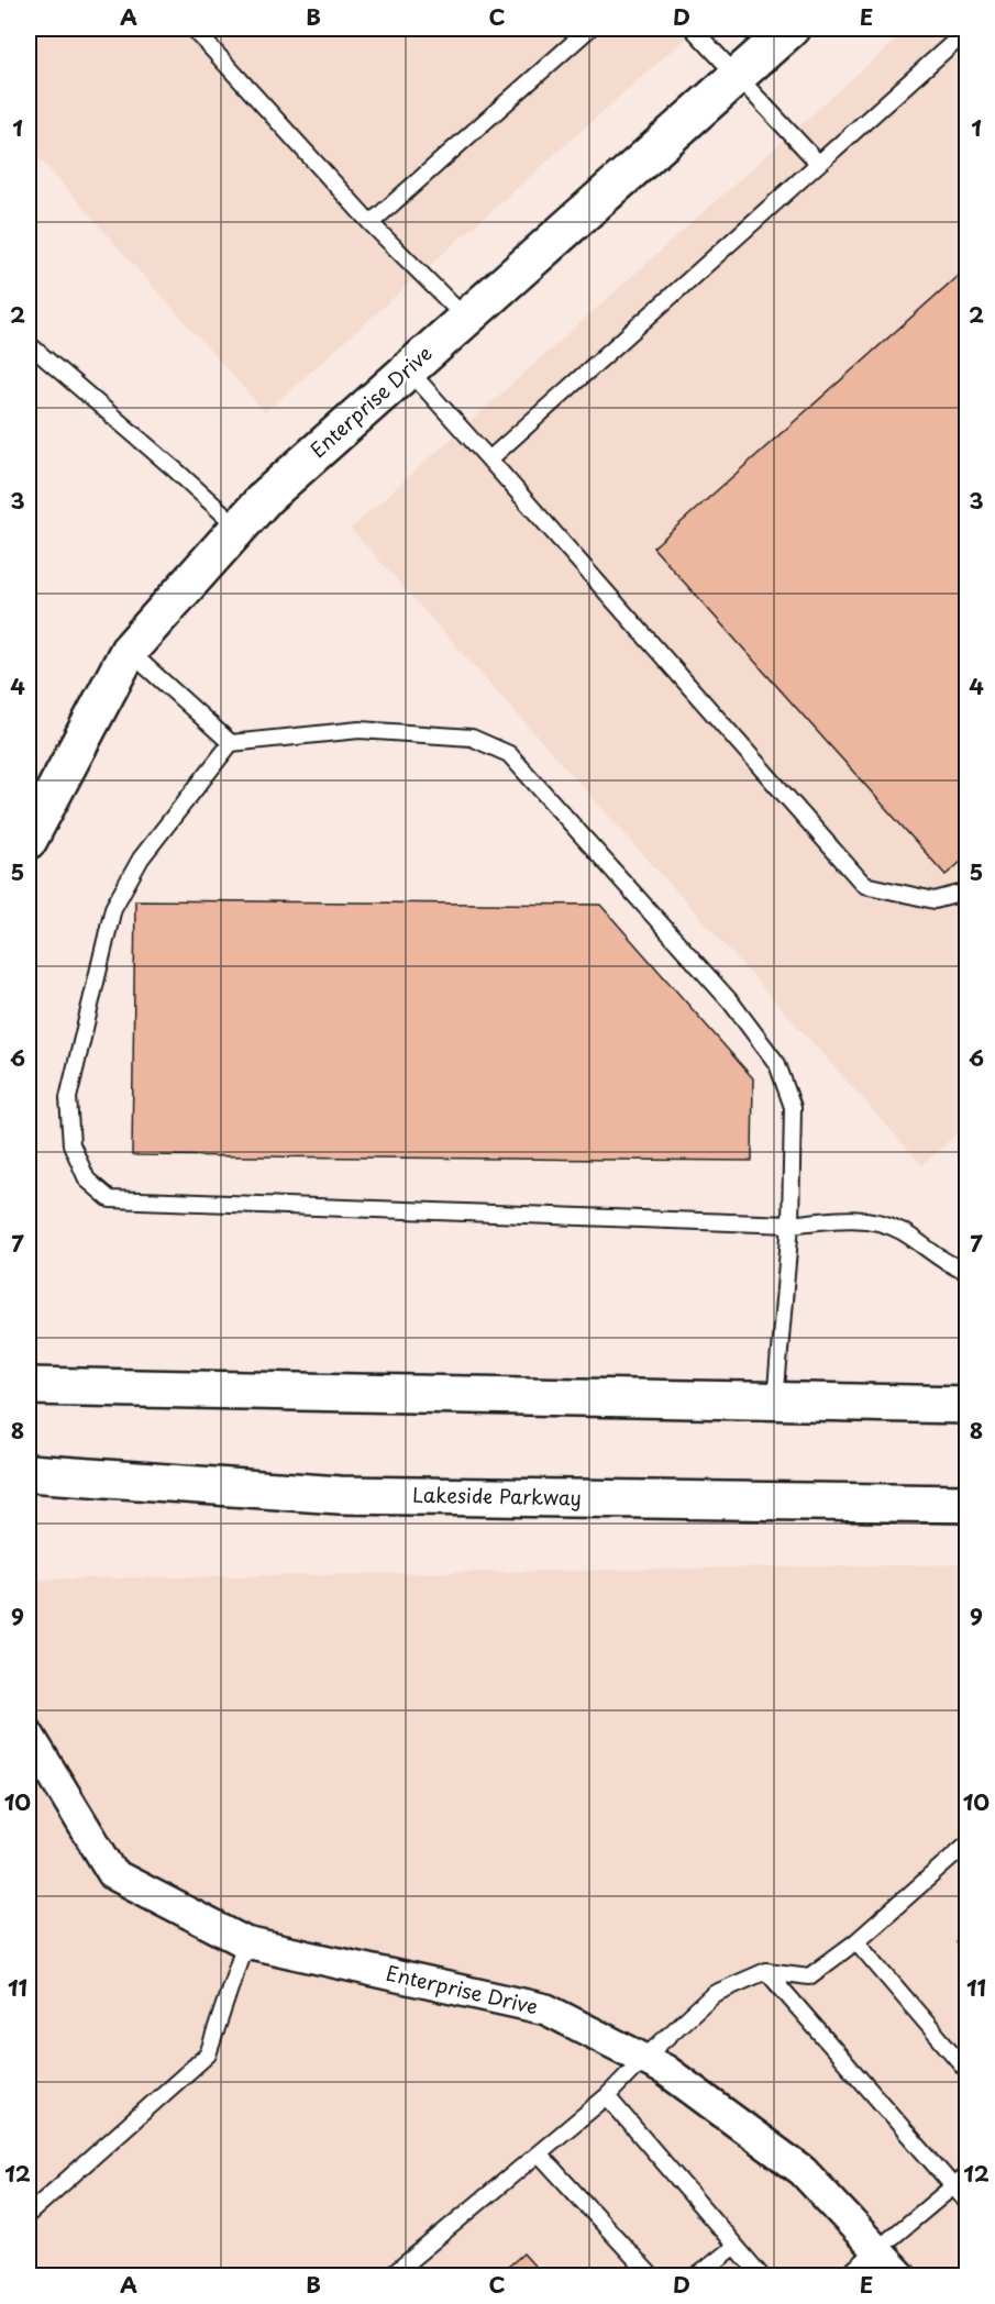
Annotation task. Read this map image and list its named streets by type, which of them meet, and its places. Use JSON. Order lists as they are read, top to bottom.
{
  "streets": {
    "main road": ["Enterprise Drive", "Lakeside Parkway"]
  },
  "grid": {
    "columns": [
      "A",
      "B",
      "C",
      "D",
      "E"
    ],
    "rows": [
      "1",
      "2",
      "3",
      "4",
      "5",
      "6",
      "7",
      "8",
      "9",
      "10",
      "11",
      "12"
    ]
  }
}
